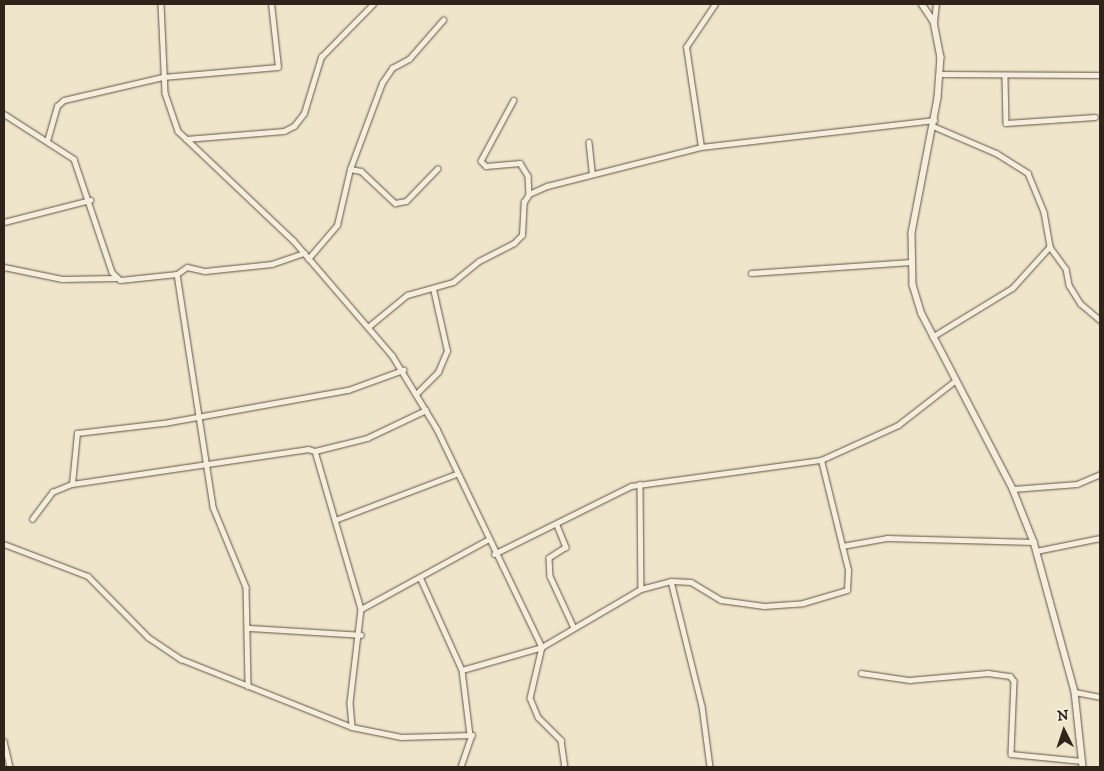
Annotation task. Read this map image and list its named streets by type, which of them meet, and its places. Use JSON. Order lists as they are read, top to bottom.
{
  "north": "top"
}
